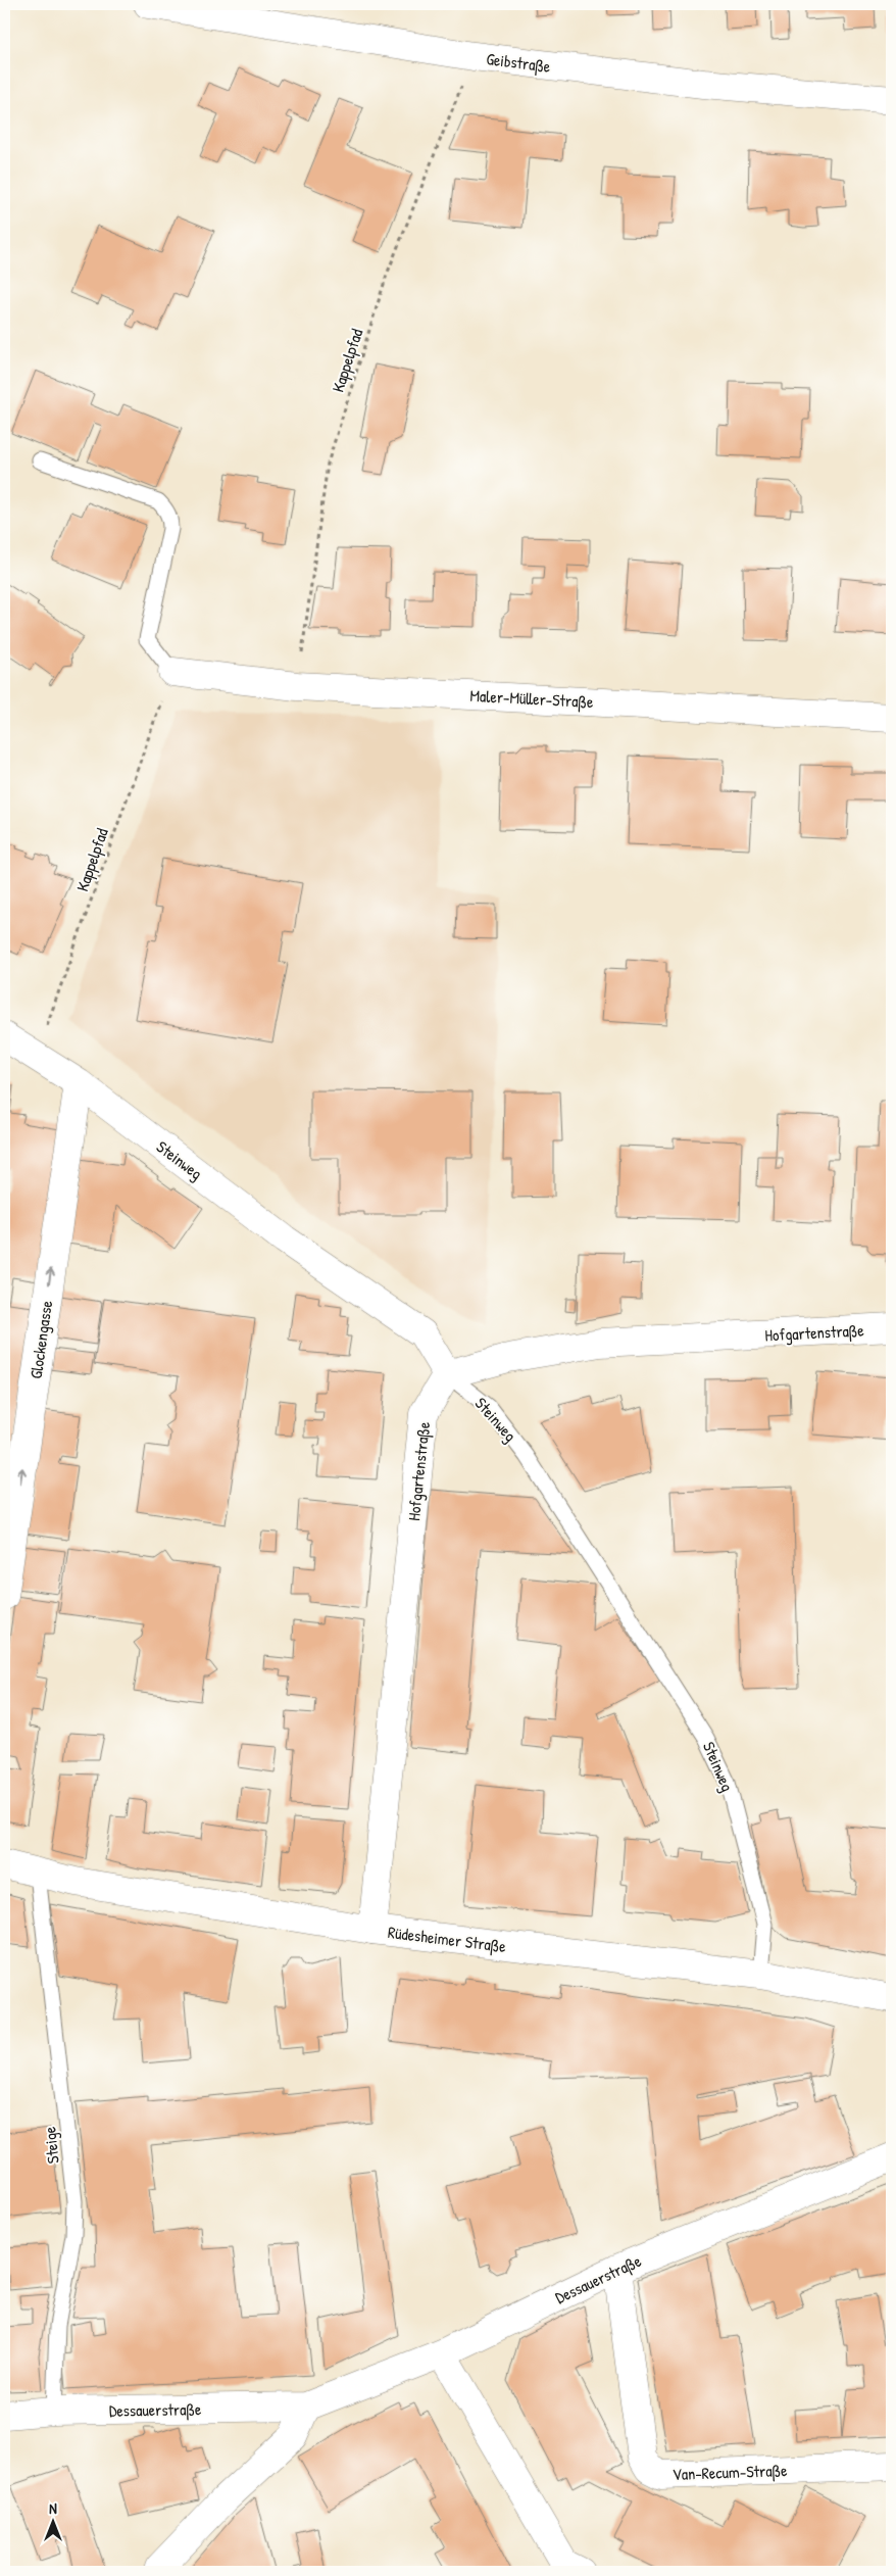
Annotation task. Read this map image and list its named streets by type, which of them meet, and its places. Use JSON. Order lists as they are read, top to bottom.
{
  "streets": {
    "street": [
      "Geibstraße",
      "Maler-Müller-Straße",
      "Steinweg",
      "Hofgartenstraße",
      "Glockengasse",
      "Rüdesheimer Straße",
      "Dessauerstraße",
      "Van-Recum-Straße"
    ],
    "lane": ["Steige"],
    "path": ["Kappelpfad"]
  },
  "crossings": [
    ["Geibstraße", "Kappelpfad"],
    ["Kappelpfad", "Maler-Müller-Straße"],
    ["Kappelpfad", "Steinweg"],
    ["Steinweg", "Hofgartenstraße"],
    ["Steinweg", "Glockengasse"],
    ["Steinweg", "Rüdesheimer Straße"],
    ["Hofgartenstraße", "Rüdesheimer Straße"],
    ["Rüdesheimer Straße", "Steige"],
    ["Steige", "Dessauerstraße"],
    ["Dessauerstraße", "Van-Recum-Straße"]
  ],
  "one_way": ["Glockengasse"],
  "north": "top"
}
